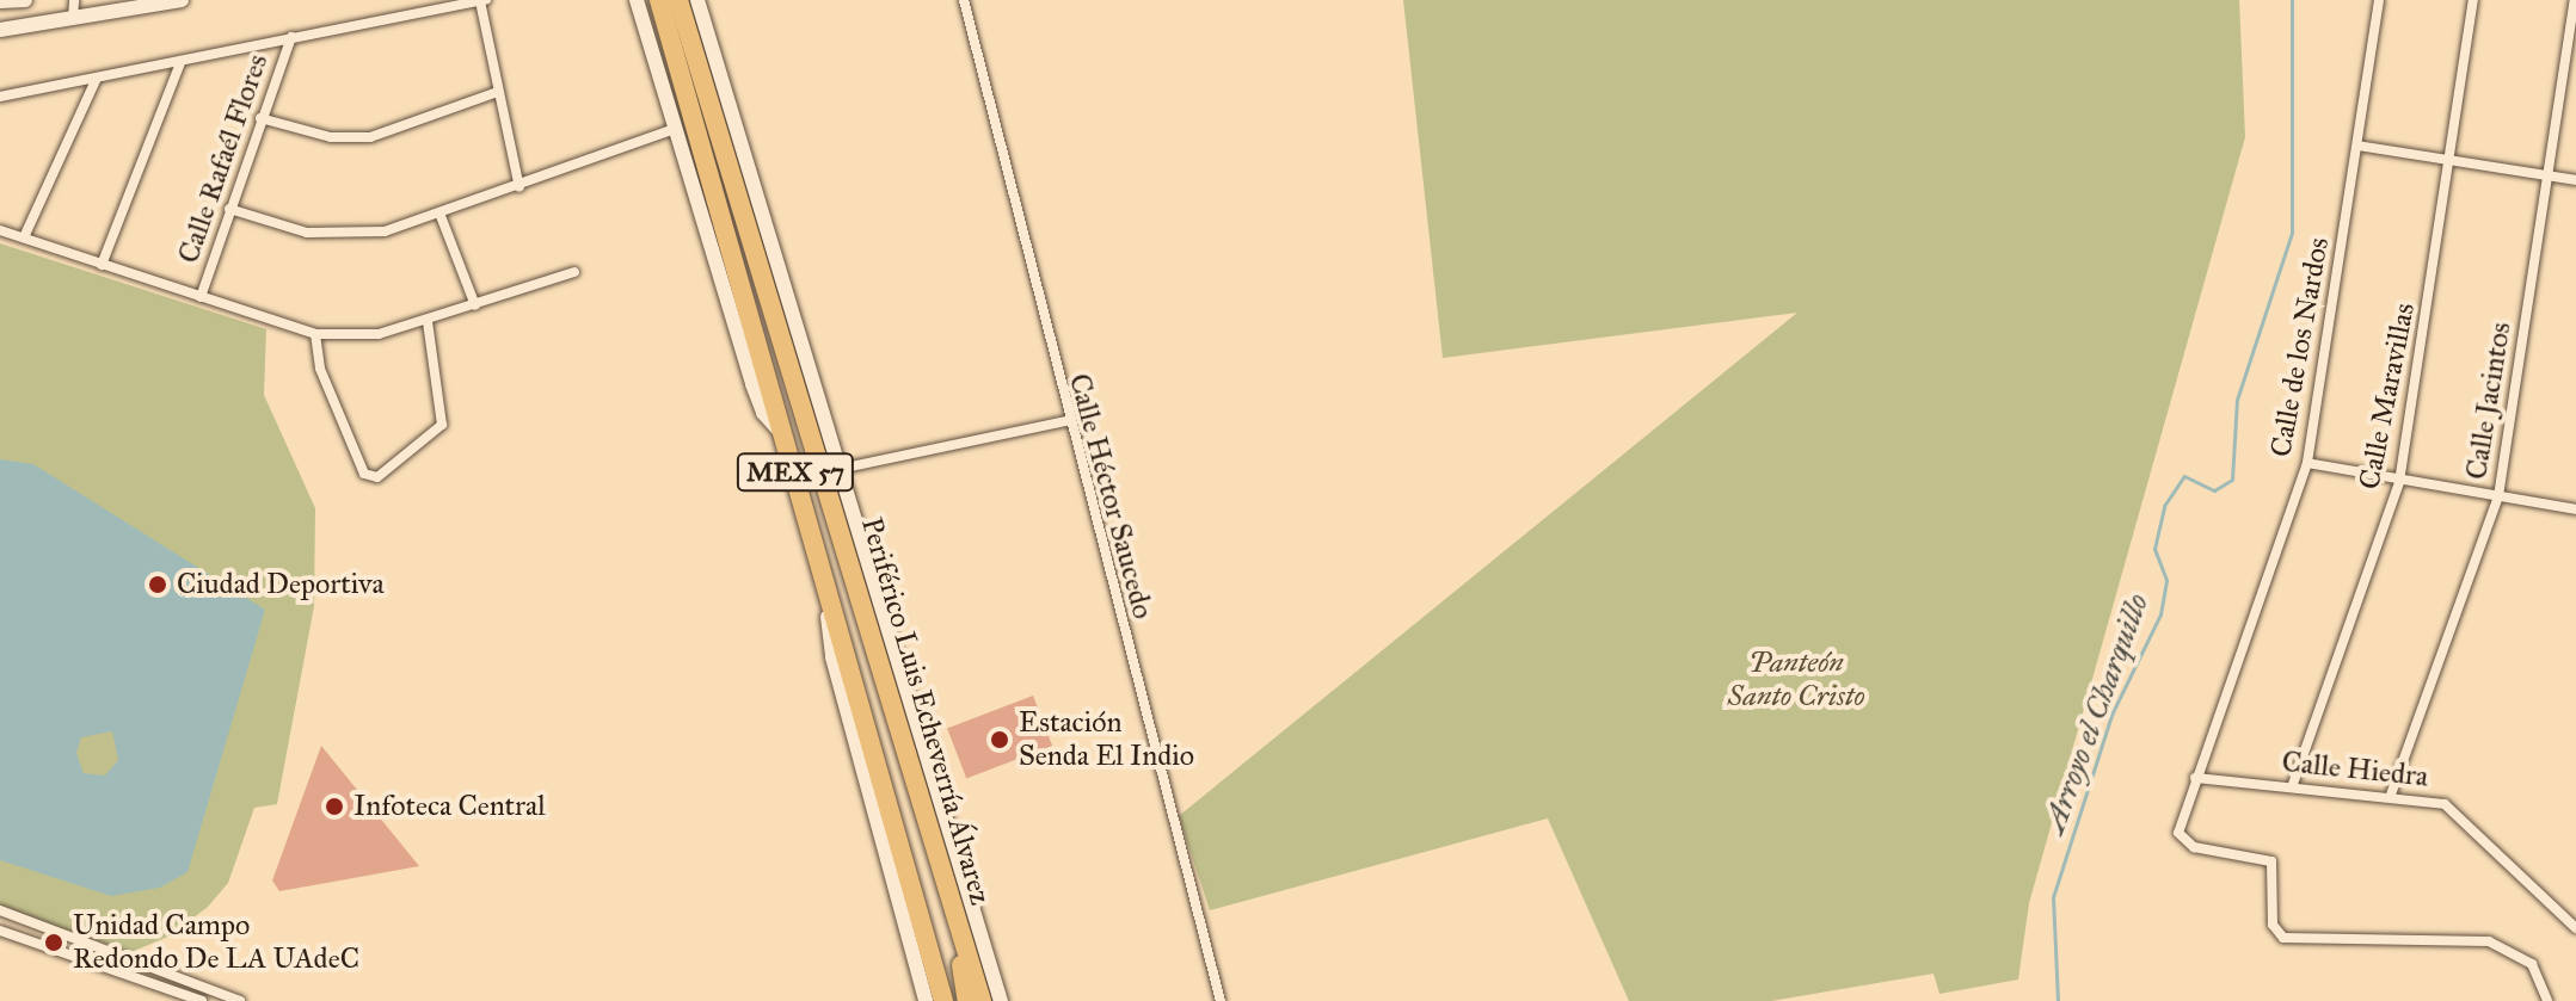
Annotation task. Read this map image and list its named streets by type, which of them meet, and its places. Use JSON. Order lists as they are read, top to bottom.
{
  "streets": {
    "highway": ["MEX 57", "Periférico Luis Echeverría Álvarez"],
    "street": [
      "Calle Rafaél Flores",
      "Calle de los Nardos",
      "Calle Maravillas",
      "Calle Jacintos",
      "Calle Héctor Saucedo",
      "Calle Hiedra"
    ]
  },
  "crossings": [
    ["Calle de los Nardos", "Calle Hiedra"],
    ["Calle Maravillas", "Calle Hiedra"],
    ["Calle Jacintos", "Calle Hiedra"]
  ],
  "water": ["Arroyo el Charquillo"],
  "parks": ["Panteón Santo Cristo"],
  "places": [
    "Ciudad Deportiva",
    "Estación Senda El Indio",
    "Infoteca Central",
    "Unidad Campo Redondo De LA UAdeC"
  ]
}
